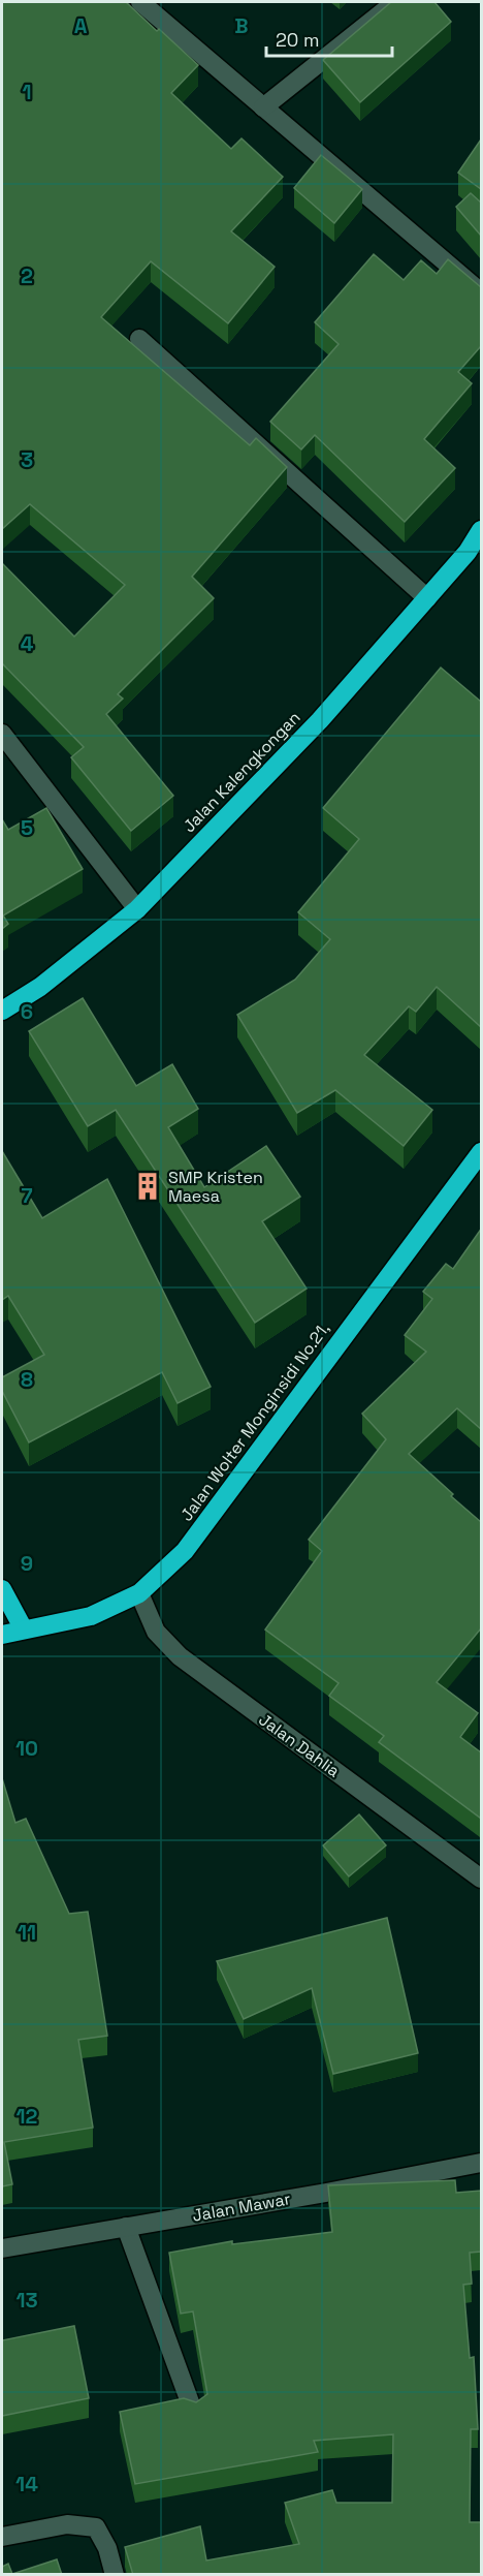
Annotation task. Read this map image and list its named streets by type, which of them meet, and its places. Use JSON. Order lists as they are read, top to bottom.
{
  "streets": {
    "highway": ["Jalan Kalengkongan", "Jalan Wolter Monginsidi No.21,"],
    "street": ["Jalan Dahlia", "Jalan Mawar"]
  },
  "crossings": [
    ["Jalan Wolter Monginsidi No.21,", "Jalan Dahlia"]
  ],
  "places": {
    "building": ["SMP Kristen Maesa"]
  },
  "scale_bar": "20 m",
  "grid": {
    "columns": ["A", "B"],
    "rows": [
      "1",
      "2",
      "3",
      "4",
      "5",
      "6",
      "7",
      "8",
      "9",
      "10",
      "11",
      "12",
      "13",
      "14"
    ]
  }
}
